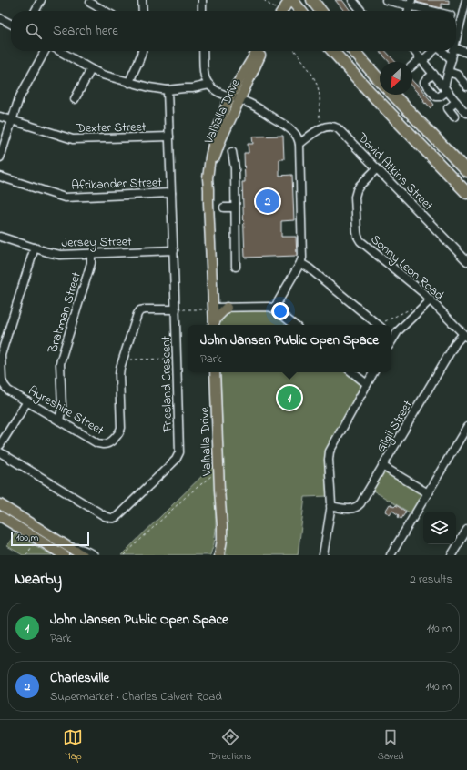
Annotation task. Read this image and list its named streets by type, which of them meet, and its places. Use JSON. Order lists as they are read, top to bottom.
{
  "streets": {
    "main road": ["Valhalla Drive"],
    "street": [
      "Dexter Street",
      "David Atkins Street",
      "Afrikander Street",
      "Jersey Street",
      "Sonny Leon Road",
      "Brahman Street",
      "Friesland Crescent",
      "Ayreshire Street",
      "Gilgil Street"
    ]
  },
  "crossings": [
    ["Dexter Street", "Friesland Crescent"],
    ["David Atkins Street", "Sonny Leon Road"],
    ["Afrikander Street", "Friesland Crescent"],
    ["Jersey Street", "Brahman Street"],
    ["Jersey Street", "Friesland Crescent"],
    ["Jersey Street", "Ayreshire Street"],
    ["Sonny Leon Road", "Gilgil Street"],
    ["Brahman Street", "Ayreshire Street"],
    ["Friesland Crescent", "Ayreshire Street"]
  ],
  "scale_bar": "100 m",
  "north": "bottom left",
  "page": {
    "search": "Search here",
    "pins": ["2", "1"],
    "popup": ["John Jansen Public Open Space", "Park"],
    "scale": "100 m",
    "heading": ["Nearby", "2 results"],
    "list": [
      {
        "mark": "1",
        "name": "John Jansen Public Open Space",
        "note": "Park",
        "value": "110 m"
      },
      {
        "mark": "2",
        "name": "Charlesville",
        "note": "Supermarket · Charles Calvert Road",
        "value": "140 m"
      }
    ],
    "nav": ["Map", "Directions", "Saved"]
  }
}
